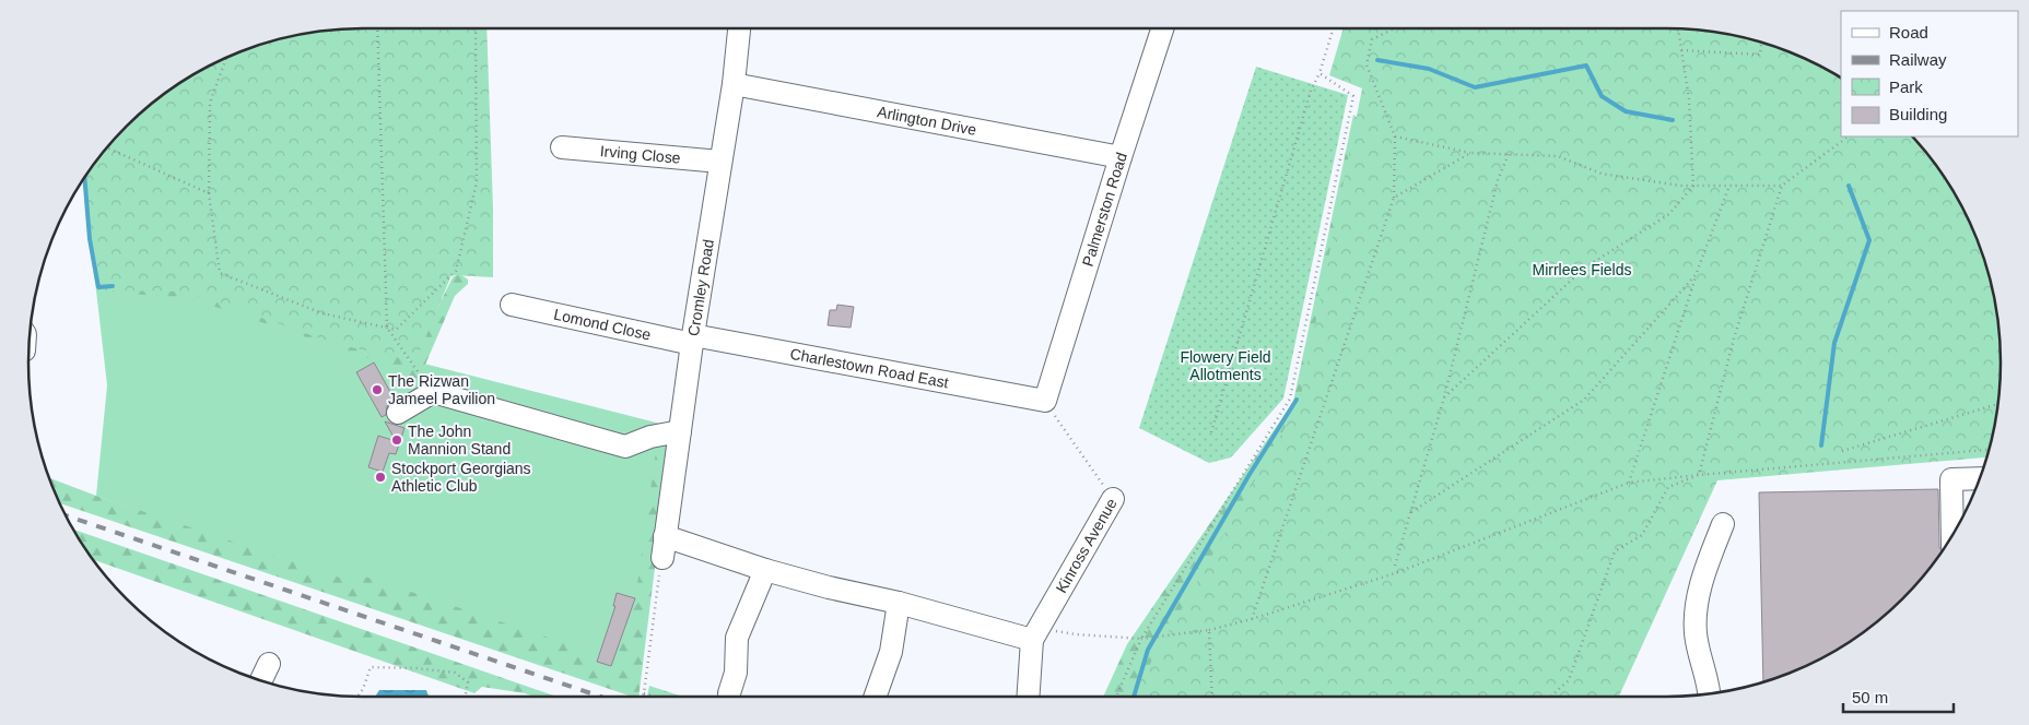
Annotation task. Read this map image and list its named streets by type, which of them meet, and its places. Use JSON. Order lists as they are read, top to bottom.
{
  "streets": {
    "street": [
      "Arlington Drive",
      "Irving Close",
      "Palmerston Road",
      "Cromley Road",
      "Lomond Close",
      "Charlestown Road East",
      "Kinross Avenue"
    ]
  },
  "crossings": [
    ["Arlington Drive", "Palmerston Road"],
    ["Arlington Drive", "Cromley Road"],
    ["Irving Close", "Cromley Road"],
    ["Palmerston Road", "Charlestown Road East"],
    ["Palmerston Road", "Kinross Avenue"],
    ["Cromley Road", "Lomond Close"],
    ["Cromley Road", "Charlestown Road East"],
    ["Lomond Close", "Charlestown Road East"],
    ["Charlestown Road East", "Kinross Avenue"]
  ],
  "parks": ["Mirrlees Fields", "Flowery Field Allotments"],
  "places": ["The Rizwan Jameel Pavilion", "The John Mannion Stand", "Stockport Georgians Athletic Club"],
  "legend": [
    "Road",
    "Railway",
    "Park",
    "Building"
  ],
  "scale_bar": "50 m"
}
